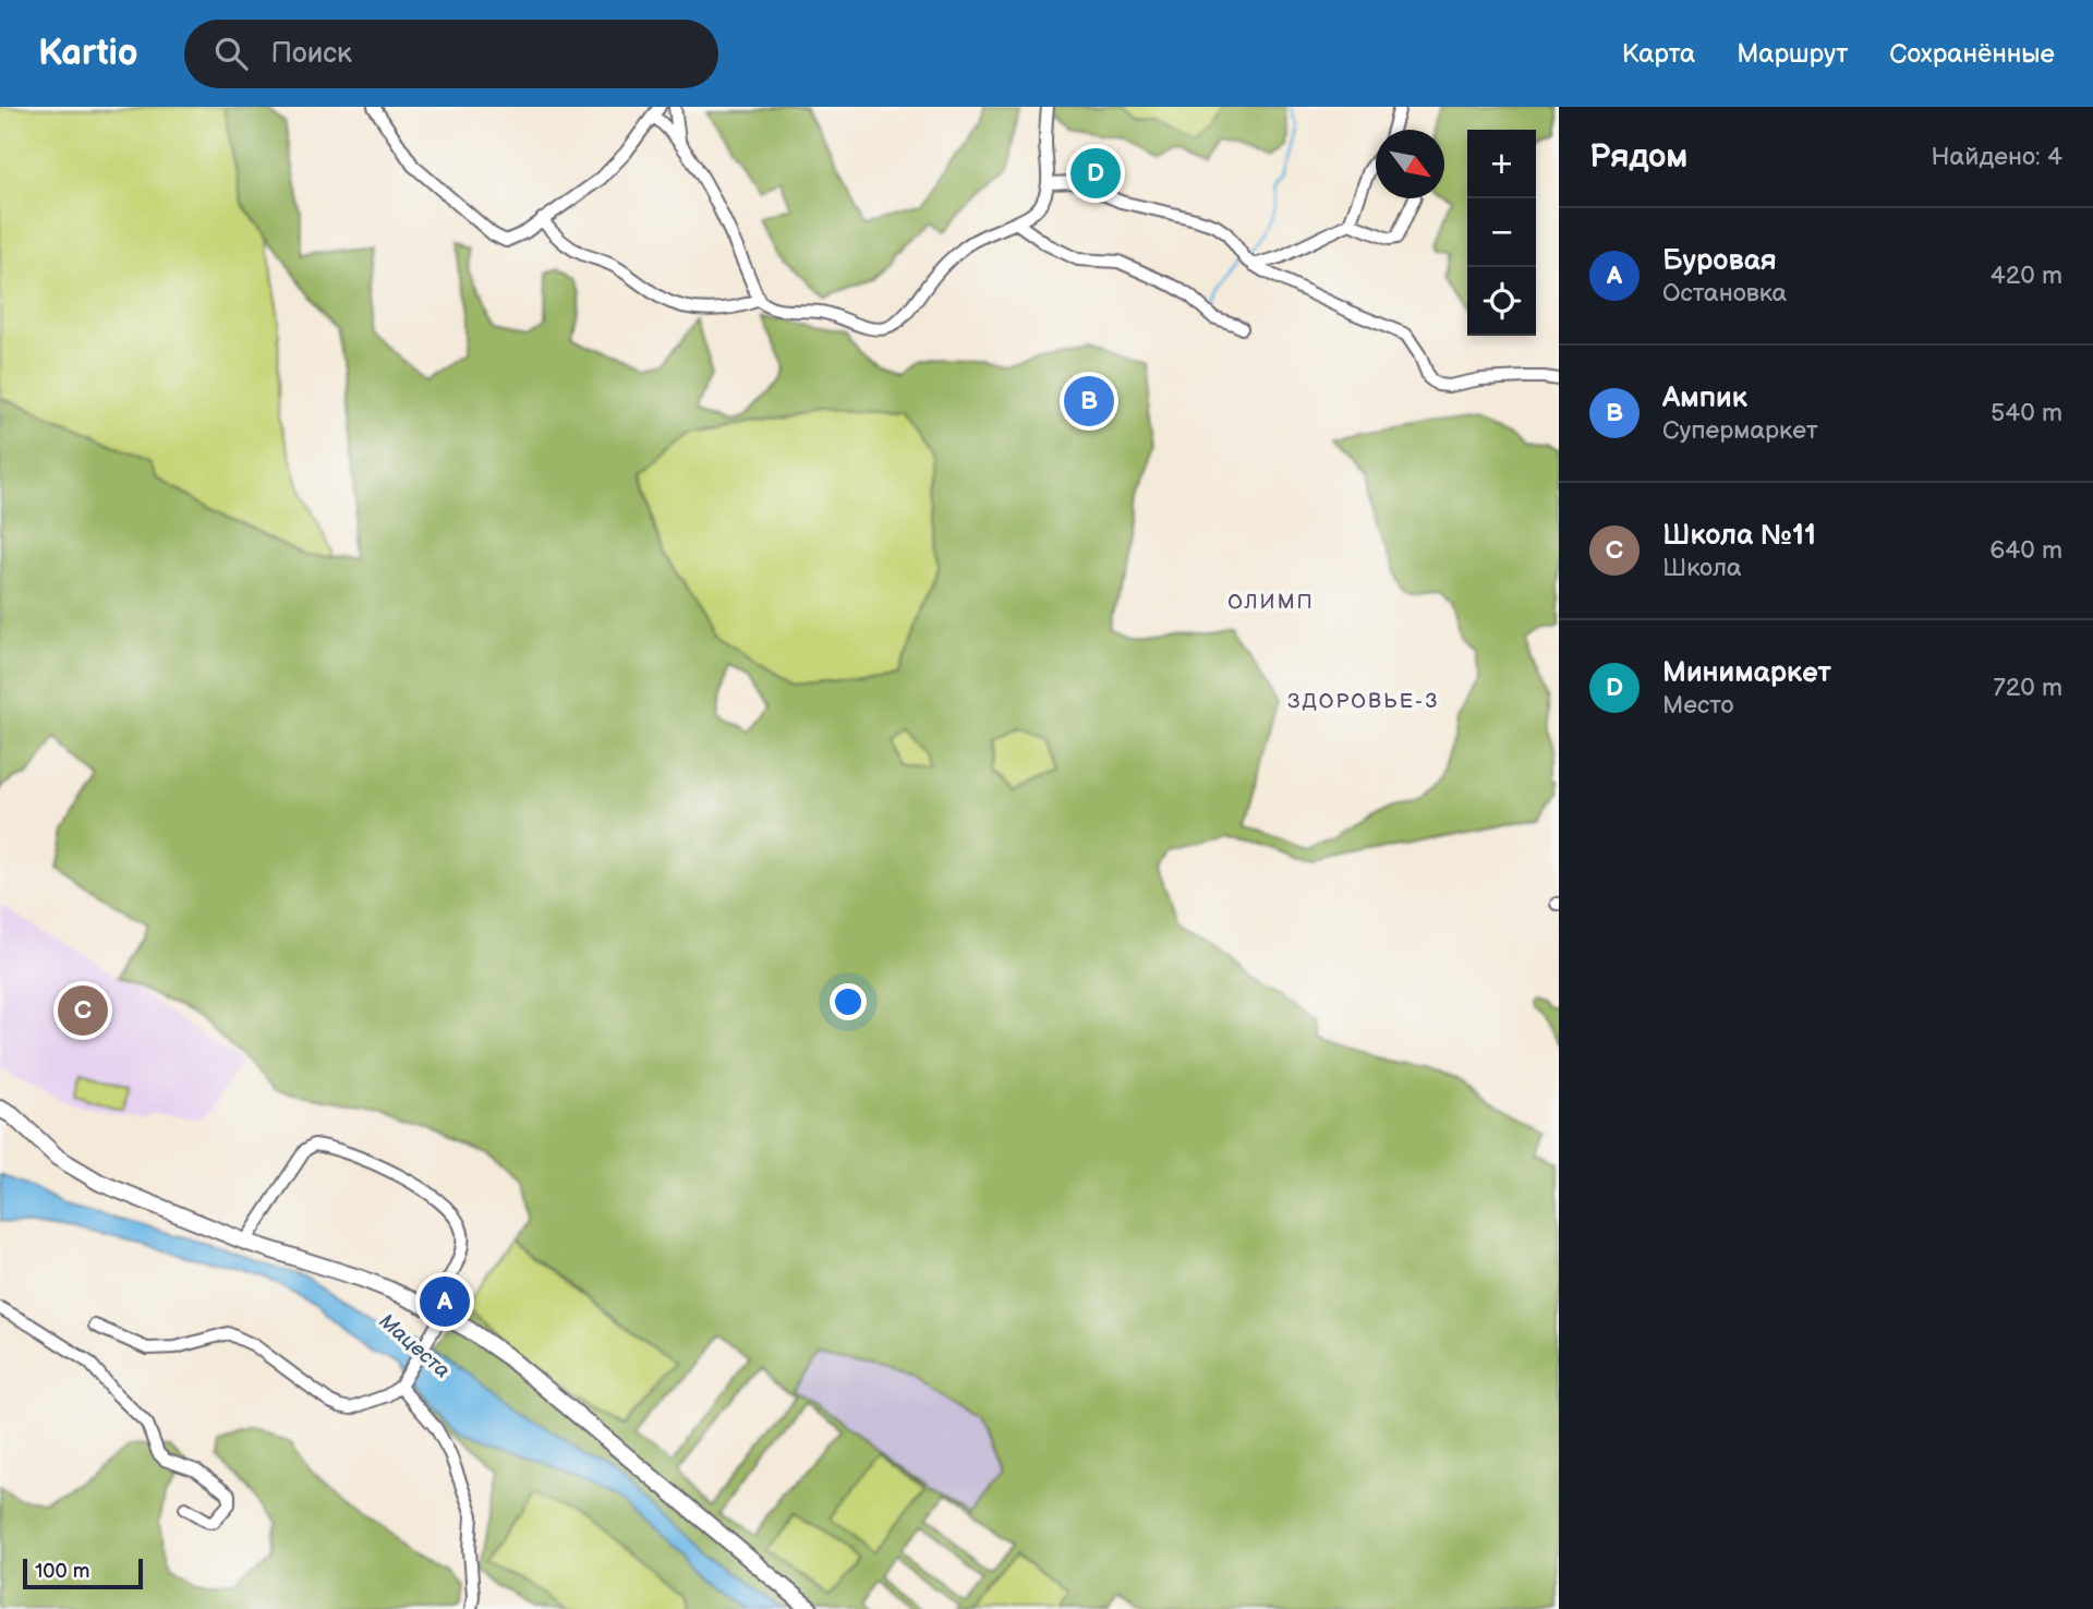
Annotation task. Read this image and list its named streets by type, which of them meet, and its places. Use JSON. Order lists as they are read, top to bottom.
{
  "districts": ["ОЛИМП", "ЗДОРОВЬЕ-3"],
  "water": ["Мацеста"],
  "scale_bar": "100 m",
  "north": "bottom right",
  "page": {
    "header": "Kartio",
    "search": "Поиск",
    "nav": ["Карта", "Маршрут", "Сохранённые"],
    "heading": ["Рядом", "Найдено: 4"],
    "map_buttons": ["+", "−"],
    "pins": [
      "D",
      "B",
      "C",
      "A"
    ],
    "list": [
      {
        "mark": "A",
        "name": "Буровая",
        "note": "Остановка",
        "value": "420 m"
      },
      {
        "mark": "B",
        "name": "Ампик",
        "note": "Супермаркет",
        "value": "540 m"
      },
      {
        "mark": "C",
        "name": "Школа №11",
        "note": "Школа",
        "value": "640 m"
      },
      {
        "mark": "D",
        "name": "Минимаркет",
        "note": "Место",
        "value": "720 m"
      }
    ],
    "scale": "100 m"
  }
}
